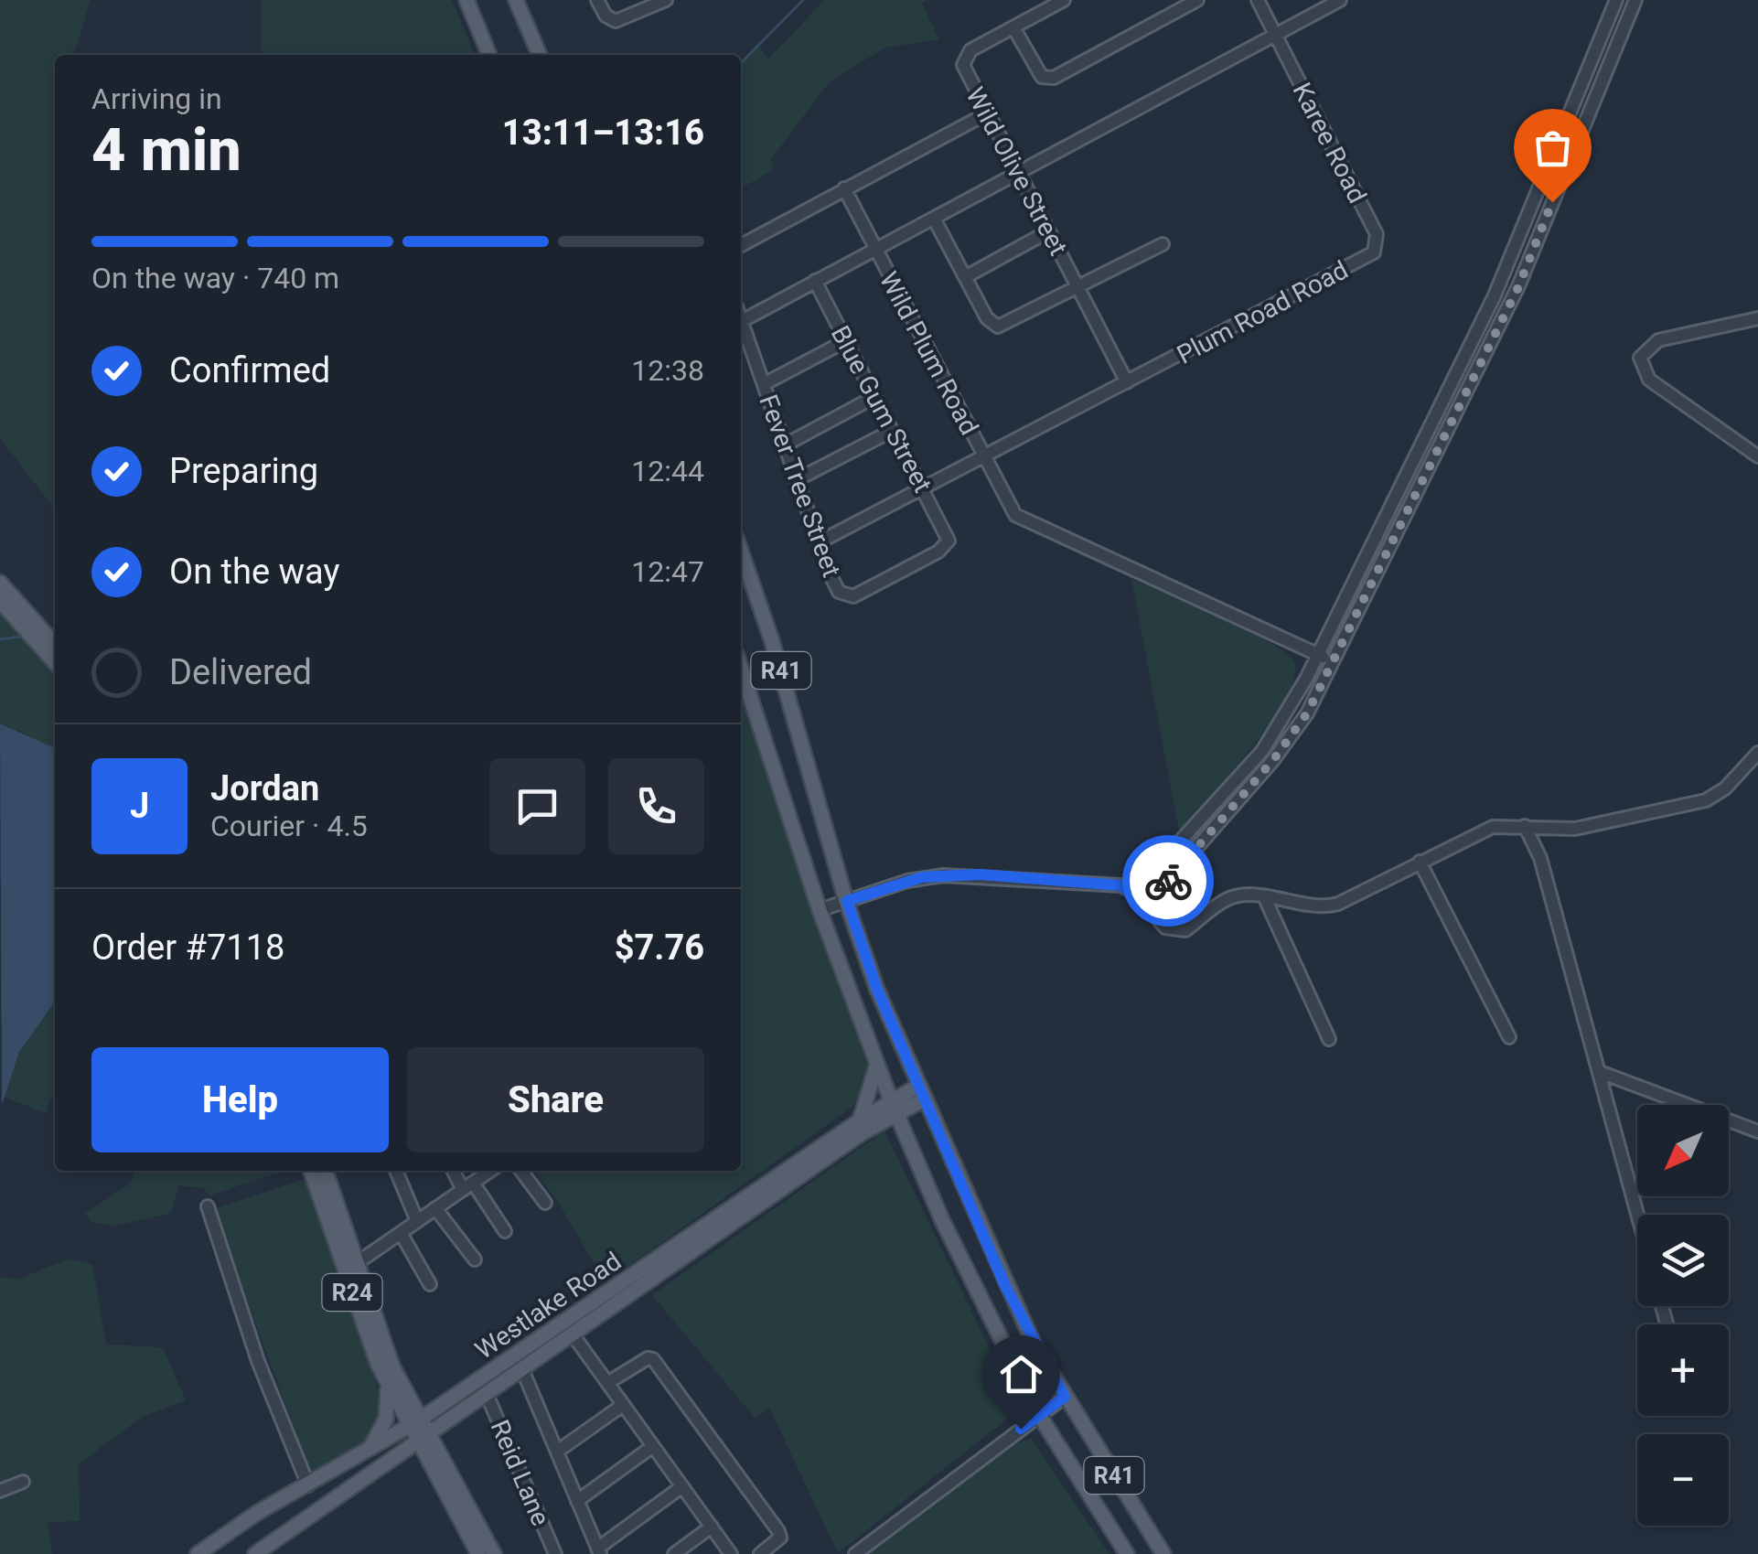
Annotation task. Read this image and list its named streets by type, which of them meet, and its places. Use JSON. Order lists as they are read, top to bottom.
{
  "streets": {
    "main road": ["R41", "R24", "Westlake Road"],
    "street": [
      "Karee Road",
      "Wild Olive Street",
      "Plum Road Road",
      "Wild Plum Road",
      "Blue Gum Street",
      "Fever Tree Street",
      "Reid Lane"
    ]
  },
  "crossings": [
    ["Karee Road", "Plum Road Road"],
    ["Karee Road", "Wild Plum Road"],
    ["Wild Olive Street", "Plum Road Road"],
    ["Wild Olive Street", "Wild Plum Road"],
    ["Plum Road Road", "Wild Plum Road"],
    ["Plum Road Road", "Blue Gum Street"],
    ["Plum Road Road", "Fever Tree Street"],
    ["Blue Gum Street", "Fever Tree Street"],
    ["R41", "Westlake Road"],
    ["R24", "Westlake Road"],
    ["Westlake Road", "Reid Lane"]
  ],
  "north": "bottom left",
  "page": {
    "heading": ["4 min", "Arriving in", "13:11–13:16"],
    "panel": [
      "Jordan",
      "Courier · 4.5",
      "Order #7118",
      "$7.76"
    ],
    "bar": "On the way · 740 m",
    "list": [
      ["Confirmed", "12:38"],
      ["Preparing", "12:44"],
      ["On the way", "12:47"],
      "Delivered"
    ],
    "round": "J",
    "buttons": ["Help", "Share"],
    "map_buttons": ["+", "−"]
  }
}
